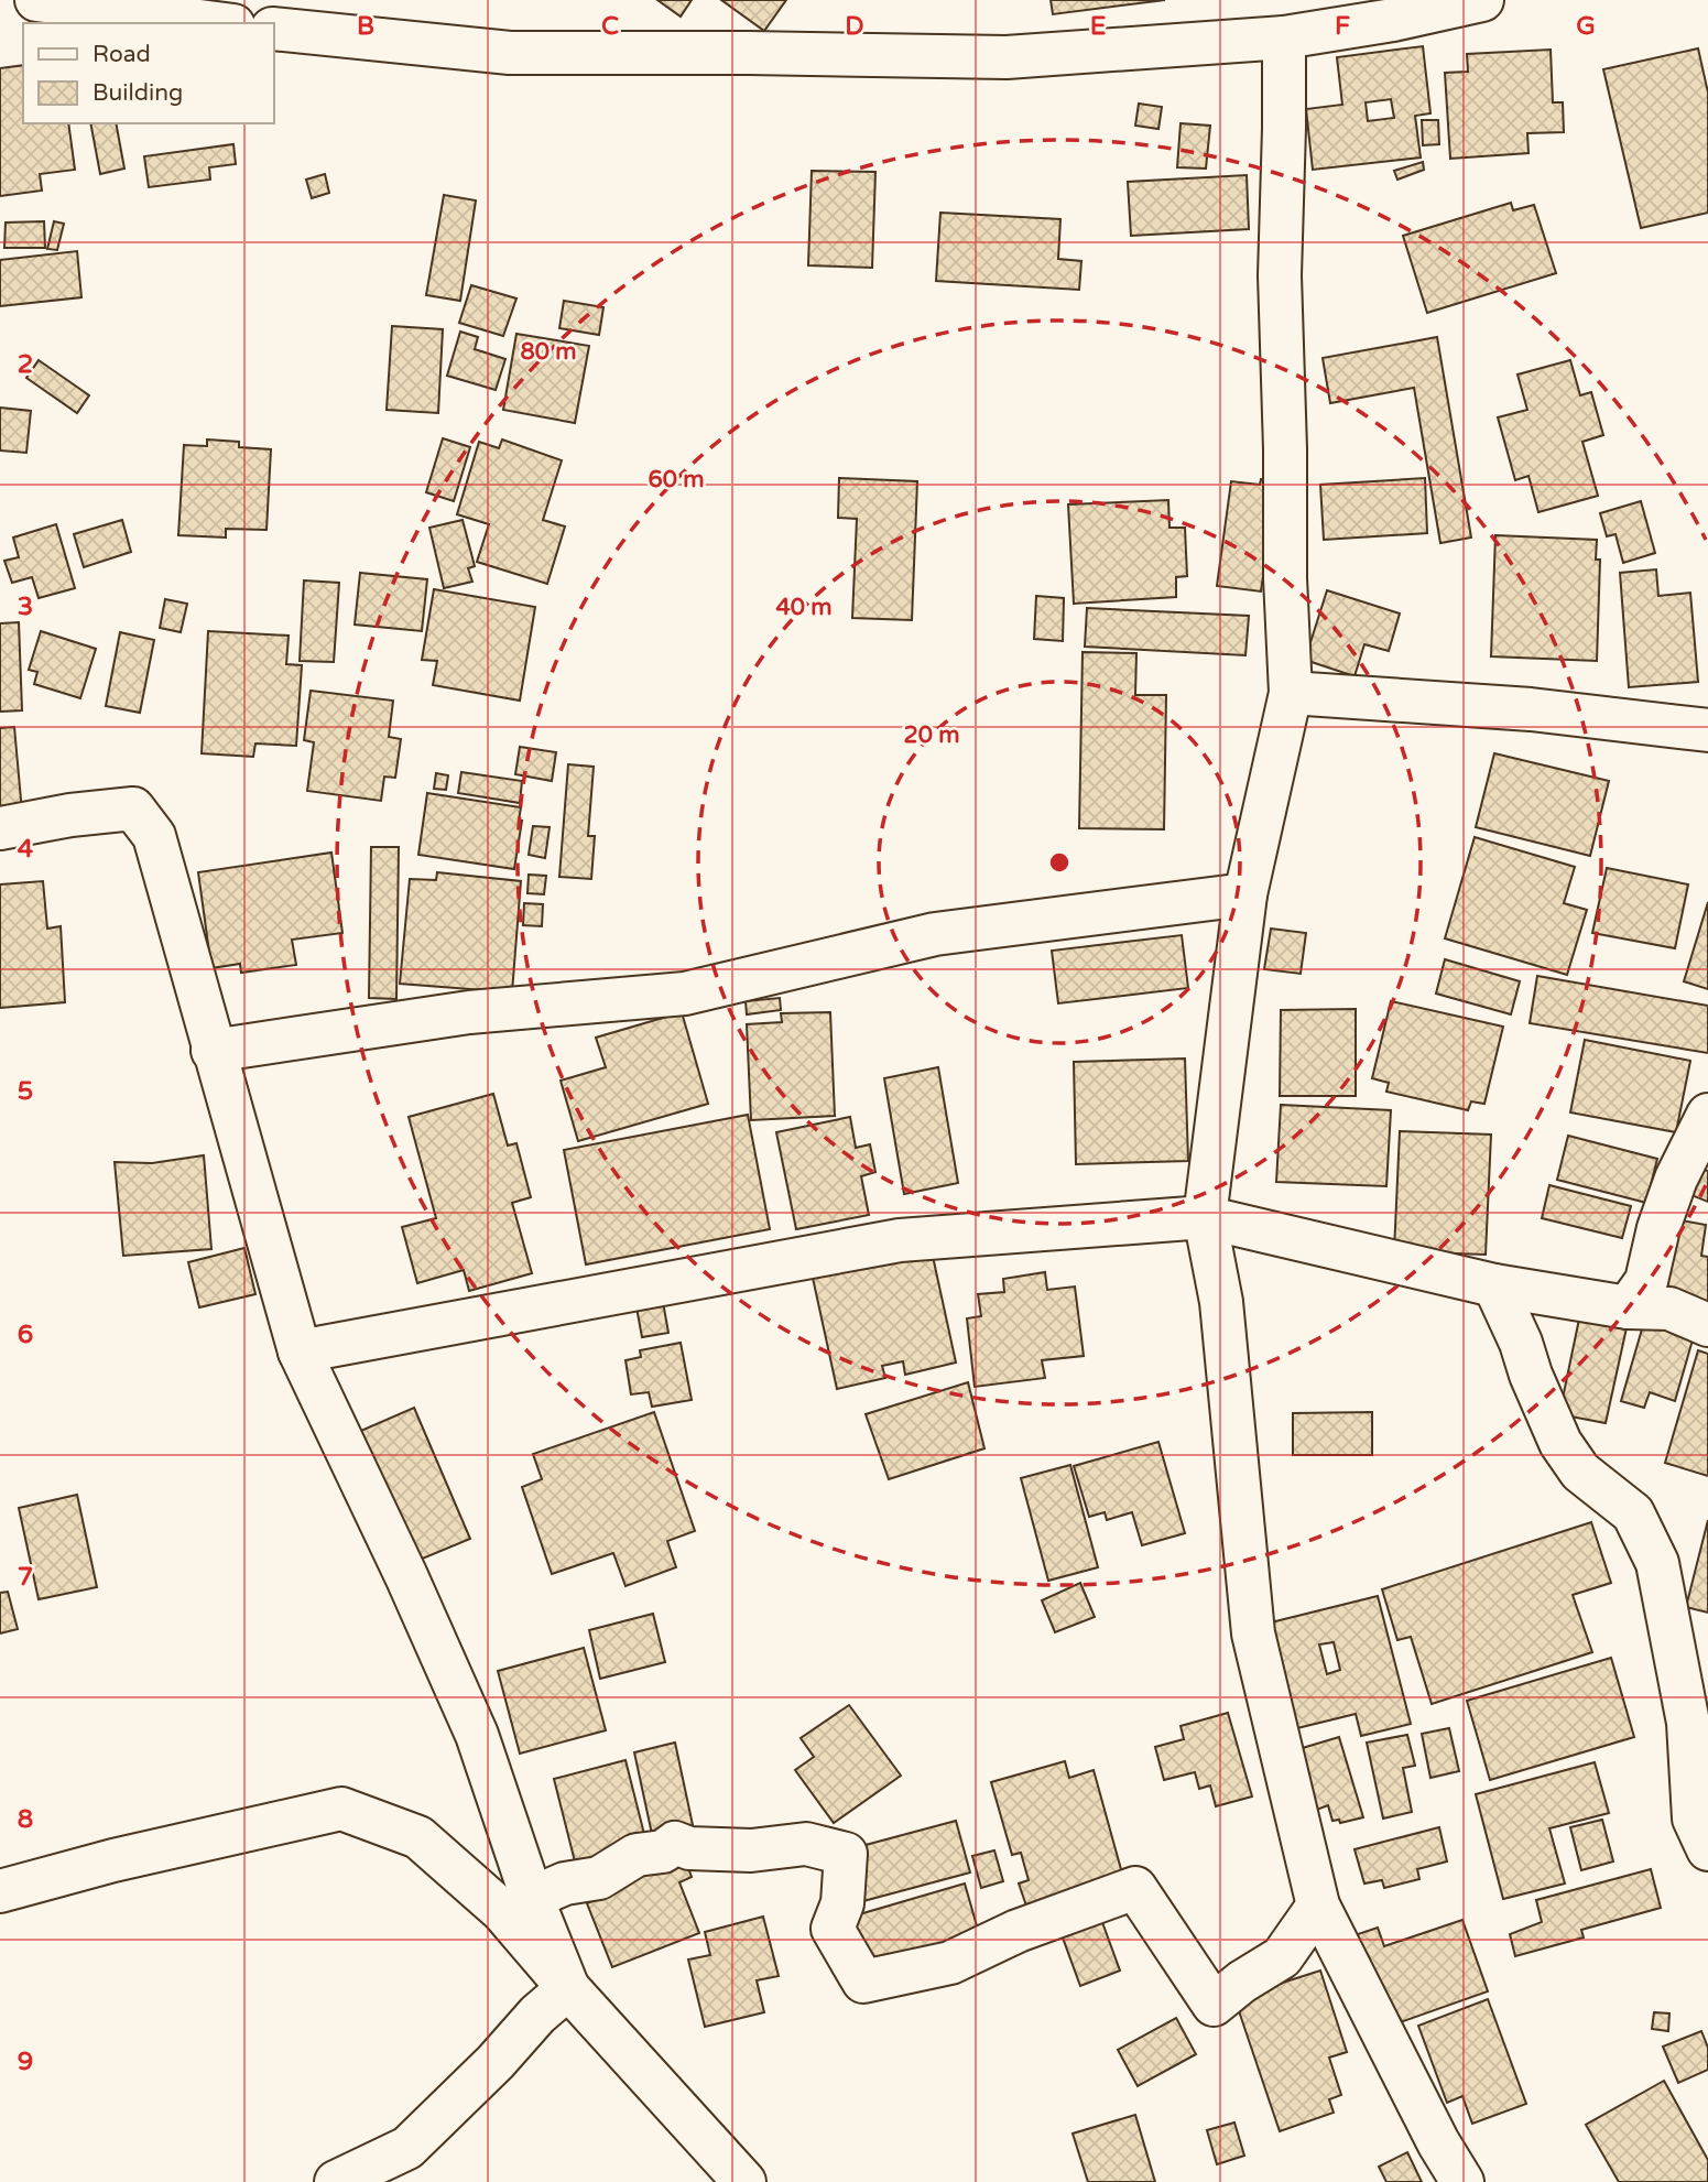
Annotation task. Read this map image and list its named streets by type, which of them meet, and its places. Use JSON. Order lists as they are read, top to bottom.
{
  "legend": ["Road", "Building"],
  "grid": {
    "columns": [
      "B",
      "C",
      "D",
      "E",
      "F",
      "G"
    ],
    "rows": [
      "2",
      "3",
      "4",
      "5",
      "6",
      "7",
      "8",
      "9"
    ]
  },
  "rings": [
    "80 m",
    "60 m",
    "40 m",
    "20 m"
  ]
}
